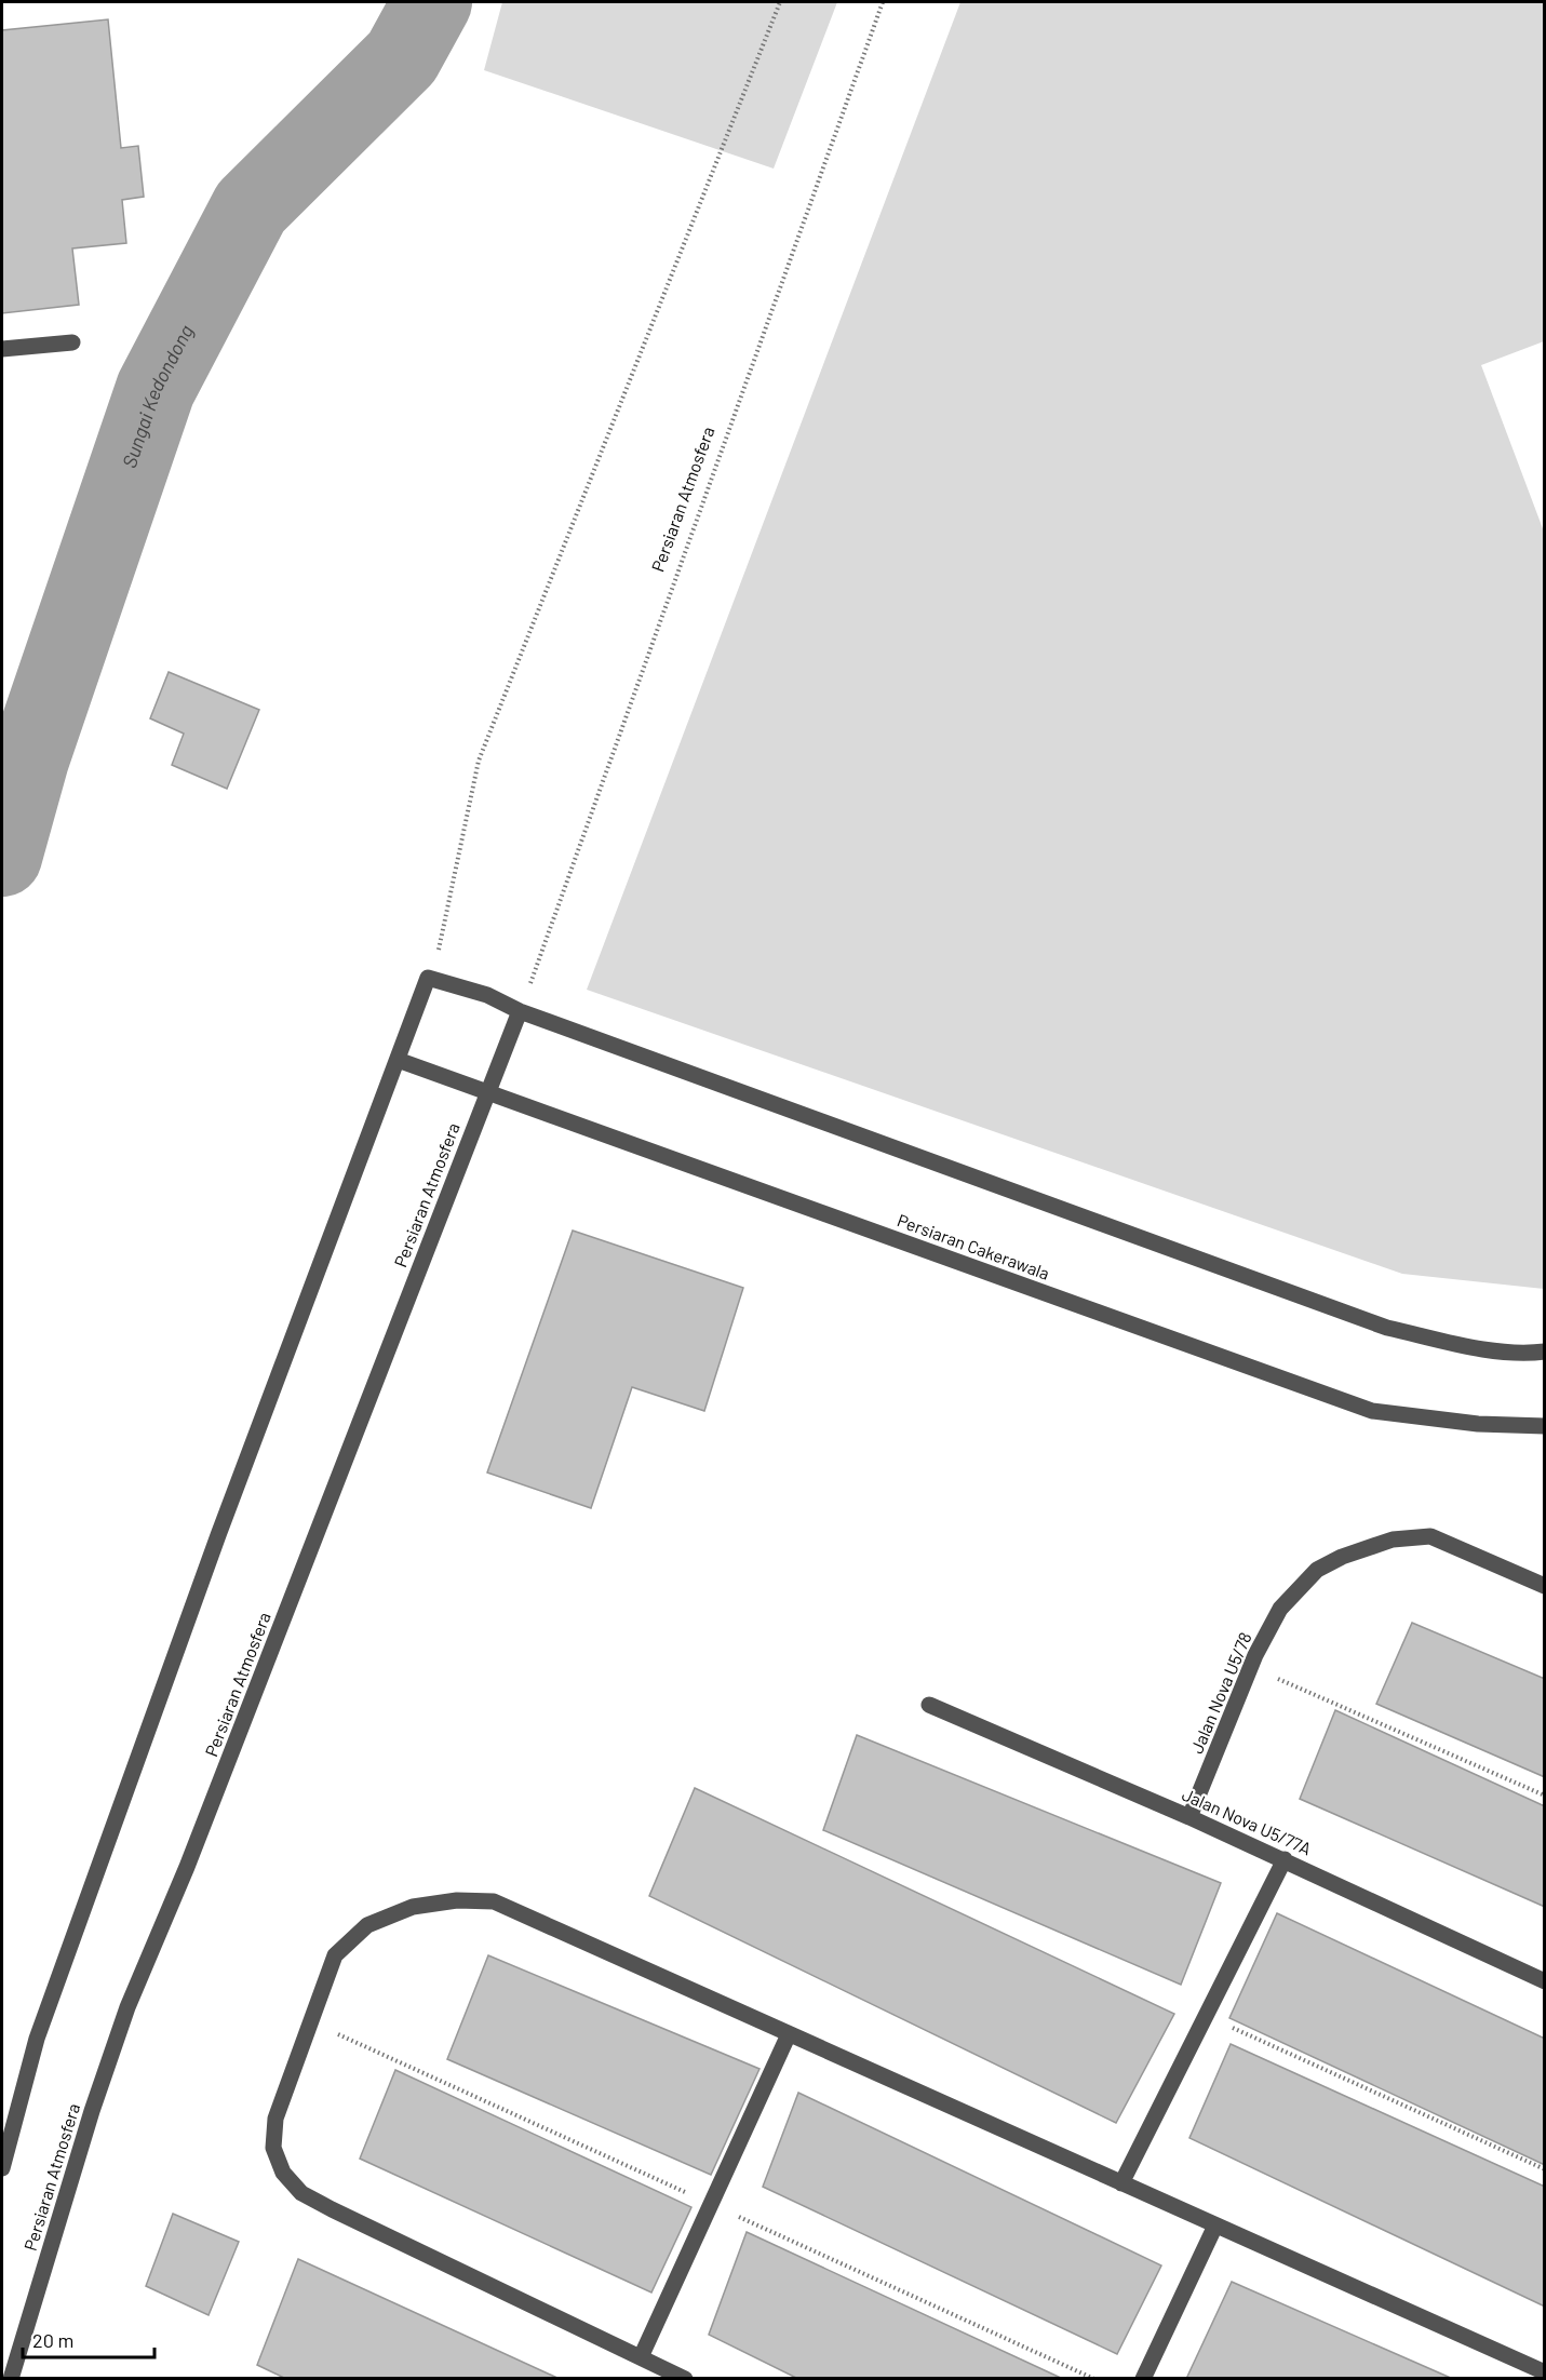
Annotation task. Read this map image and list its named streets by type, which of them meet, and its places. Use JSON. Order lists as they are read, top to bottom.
{
  "streets": {
    "street": [
      "Persiaran Atmosfera",
      "Persiaran Cakerawala",
      "Jalan Nova U5/78",
      "Jalan Nova U5/77A"
    ]
  },
  "crossings": [
    ["Persiaran Atmosfera", "Persiaran Cakerawala"],
    ["Jalan Nova U5/78", "Jalan Nova U5/77A"]
  ],
  "water": ["Sungai Kedondong"],
  "scale_bar": "20 m"
}
